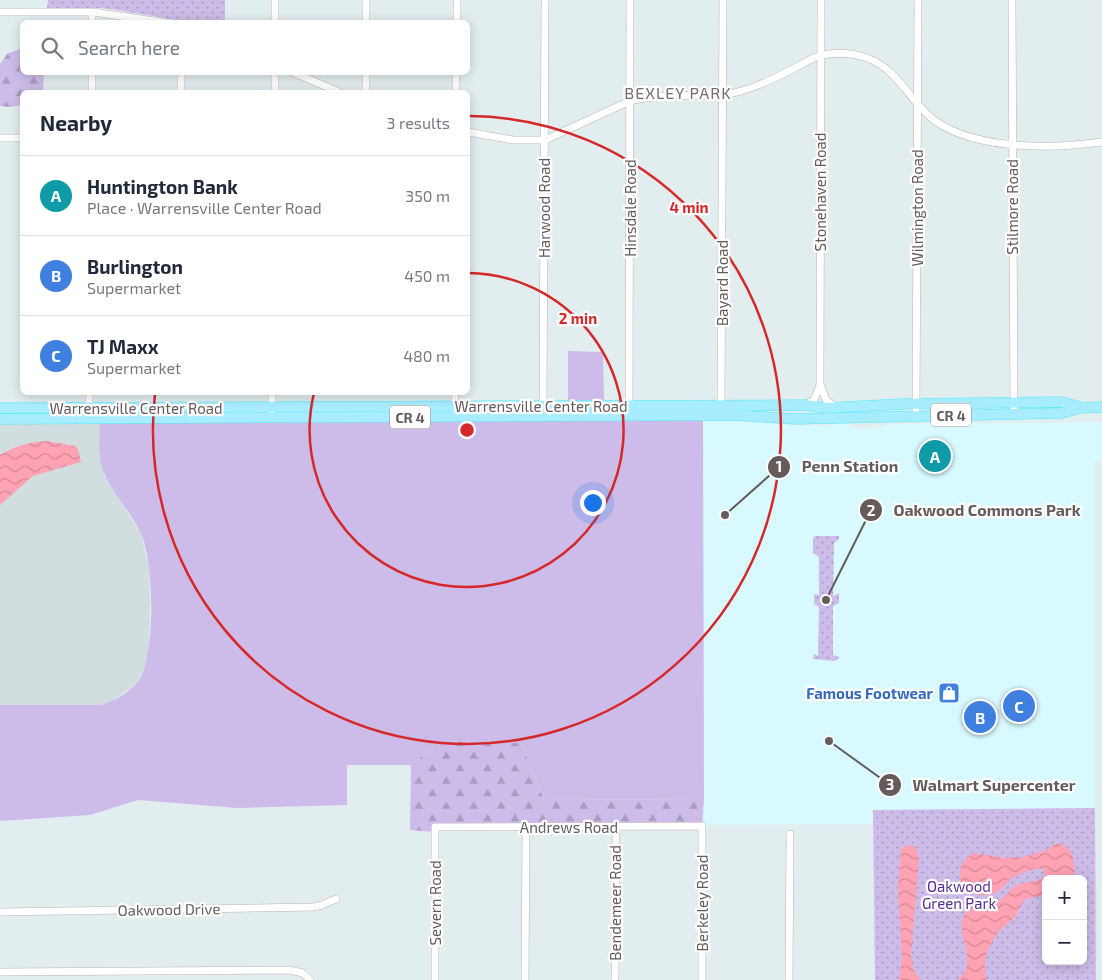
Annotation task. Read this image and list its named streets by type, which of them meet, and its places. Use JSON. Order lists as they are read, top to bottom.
{
  "streets": {
    "main road": ["Warrensville Center Road", "CR 4"],
    "street": [
      "Stonehaven Road",
      "Stilmore Road",
      "Harwood Road",
      "Hinsdale Road",
      "Wilmington Road",
      "Bayard Road",
      "Andrews Road",
      "Severn Road",
      "Bendemeer Road",
      "Berkeley Road",
      "Oakwood Drive"
    ]
  },
  "crossings": [
    ["Stilmore Road", "Warrensville Center Road"],
    ["Harwood Road", "Warrensville Center Road"],
    ["Hinsdale Road", "Warrensville Center Road"],
    ["Wilmington Road", "Warrensville Center Road"],
    ["Bayard Road", "Warrensville Center Road"],
    ["Andrews Road", "Severn Road"],
    ["Andrews Road", "Bendemeer Road"],
    ["Andrews Road", "Berkeley Road"]
  ],
  "districts": ["BEXLEY PARK"],
  "parks": ["Oakwood Green Park"],
  "places": {
    "other": ["Penn Station", "Oakwood Commons Park", "Walmart Supercenter"],
    "shop": ["Famous Footwear"]
  },
  "page": {
    "search": "Search here",
    "heading": ["Nearby", "3 results"],
    "list": [
      {
        "mark": "A",
        "name": "Huntington Bank",
        "note": "Place · Warrensville Center Road",
        "value": "350 m"
      },
      {
        "mark": "B",
        "name": "Burlington",
        "note": "Supermarket",
        "value": "450 m"
      },
      {
        "mark": "C",
        "name": "TJ Maxx",
        "note": "Supermarket",
        "value": "480 m"
      }
    ],
    "pins": ["A", "C", "B"],
    "map_buttons": ["+", "−"]
  },
  "rings": ["4 min", "2 min"]
}
